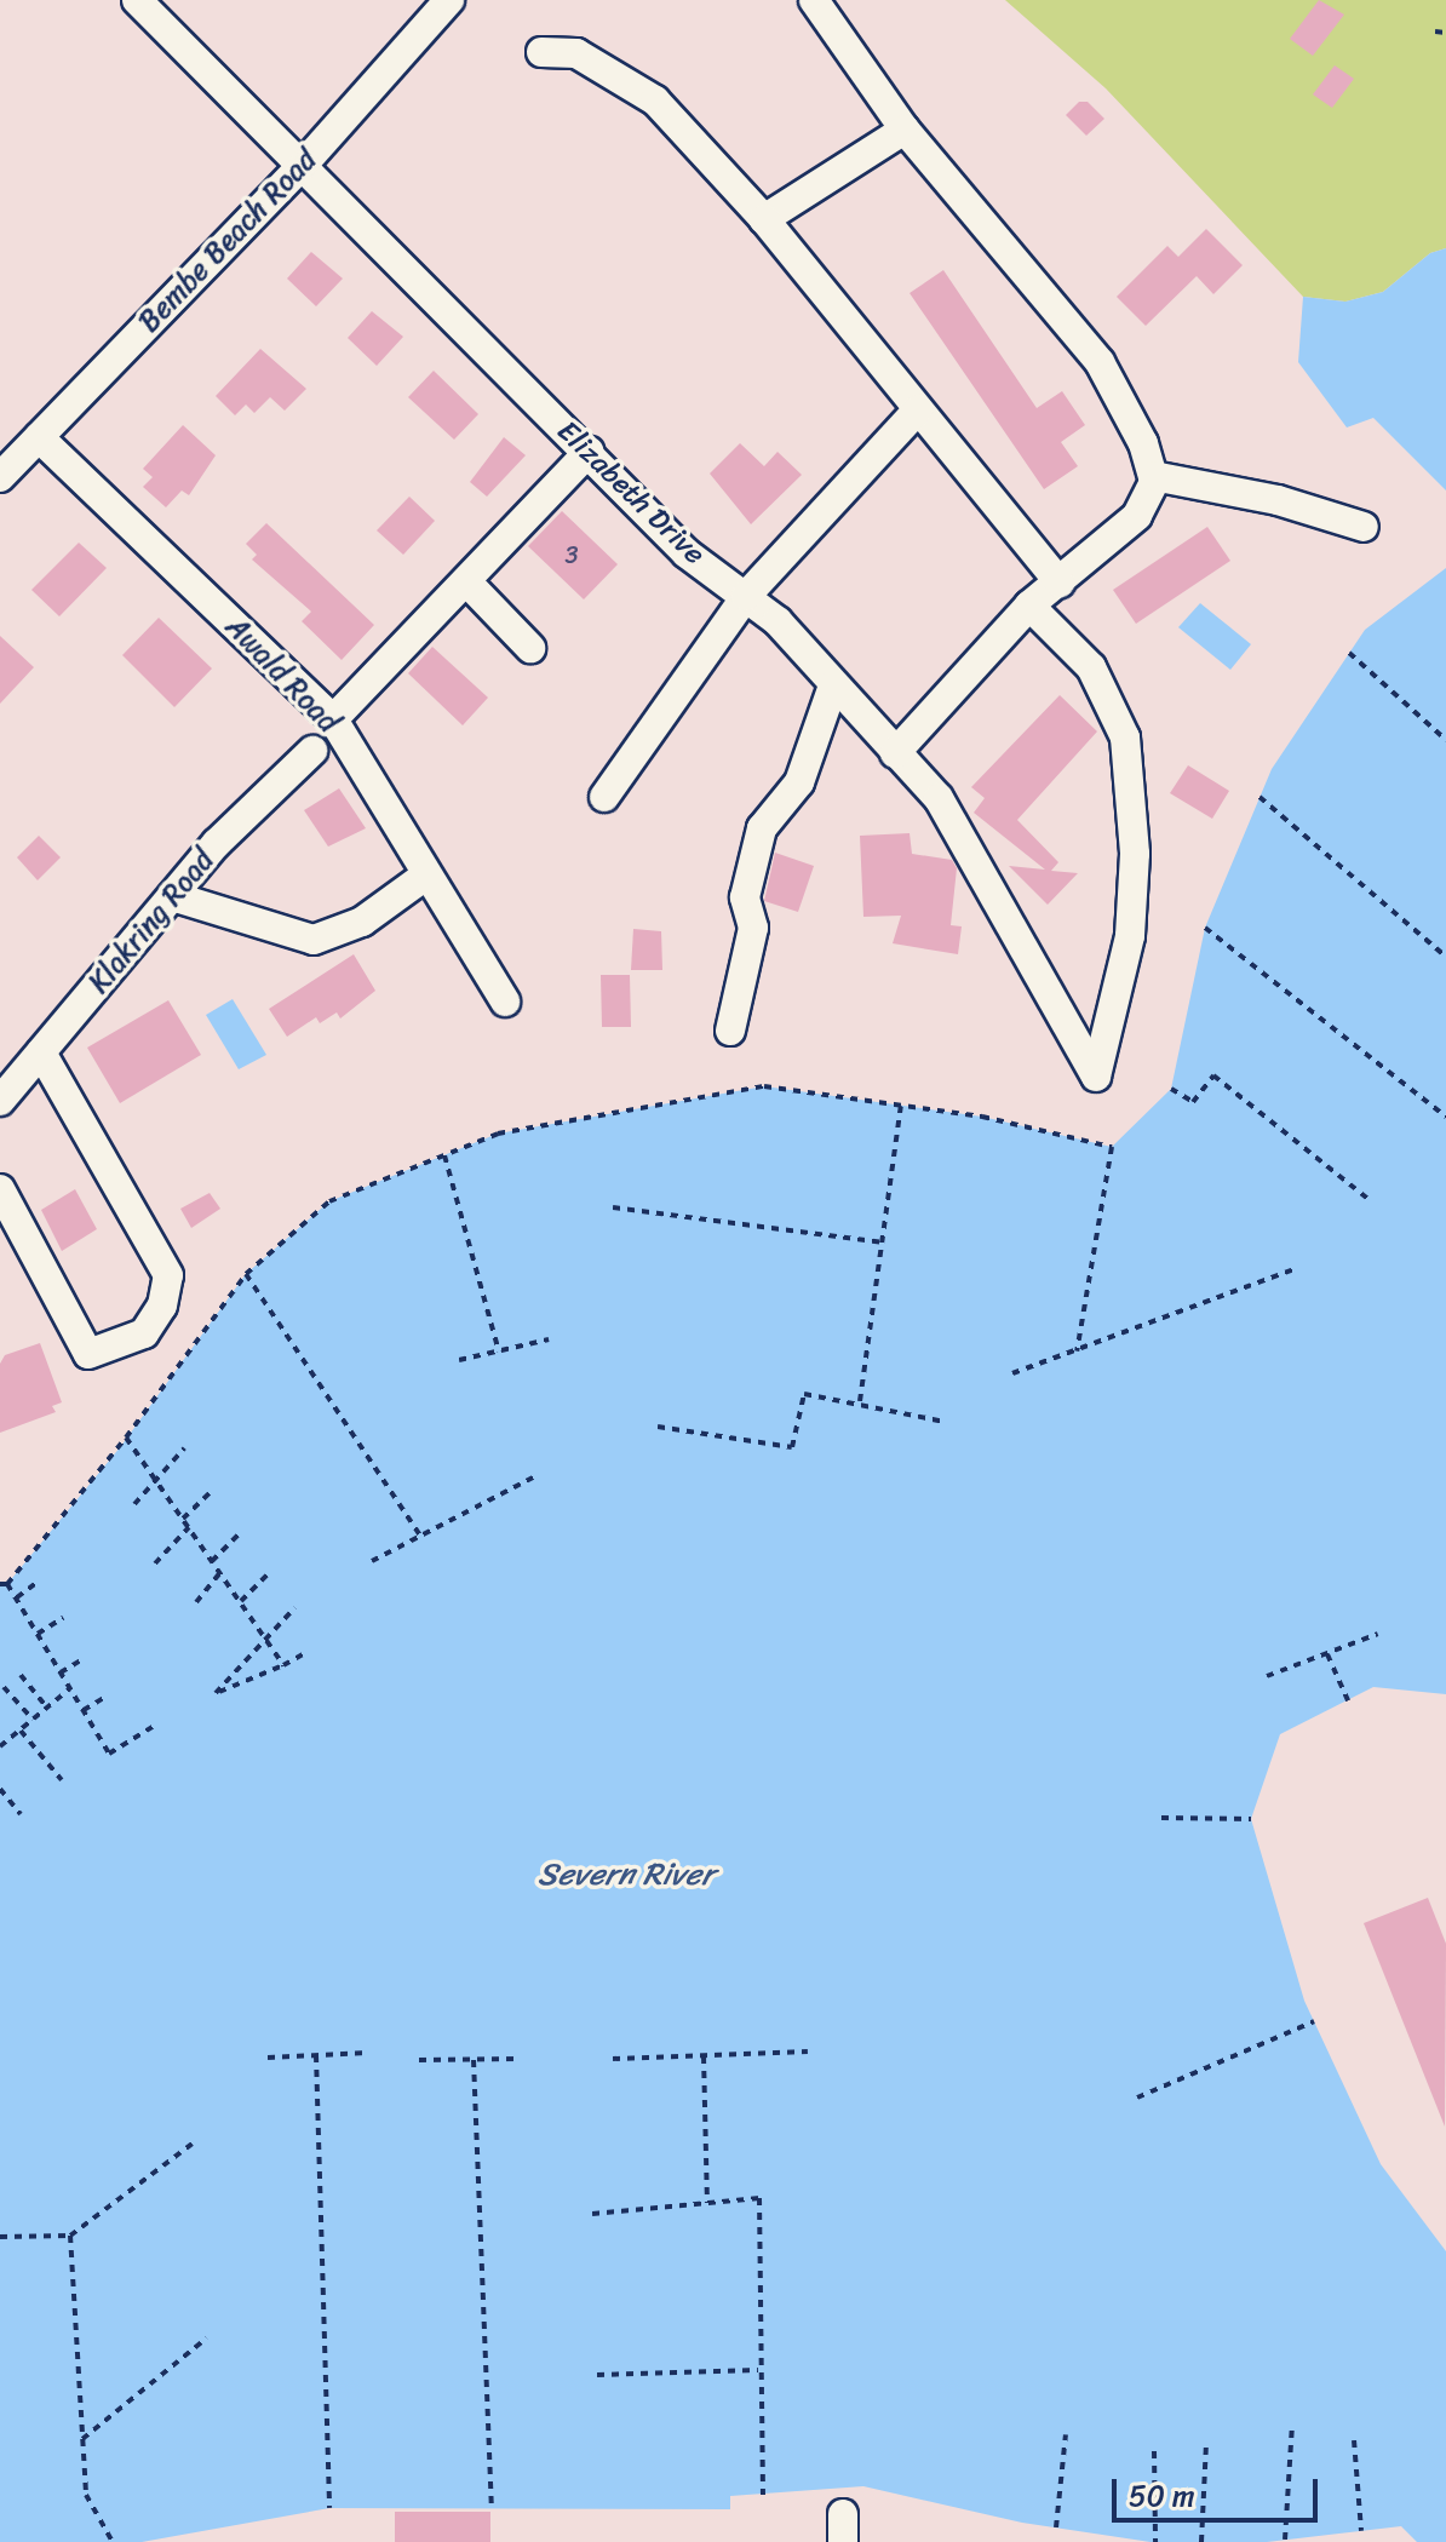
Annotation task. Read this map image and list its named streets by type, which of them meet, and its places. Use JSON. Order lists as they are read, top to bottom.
{
  "streets": {
    "street": [
      "Bembe Beach Road",
      "Elizabeth Drive",
      "Awald Road",
      "Klakring Road"
    ]
  },
  "crossings": [
    ["Bembe Beach Road", "Elizabeth Drive"],
    ["Bembe Beach Road", "Awald Road"]
  ],
  "water": ["Severn River"],
  "house_numbers": ["3"],
  "scale_bar": "50 m"
}
